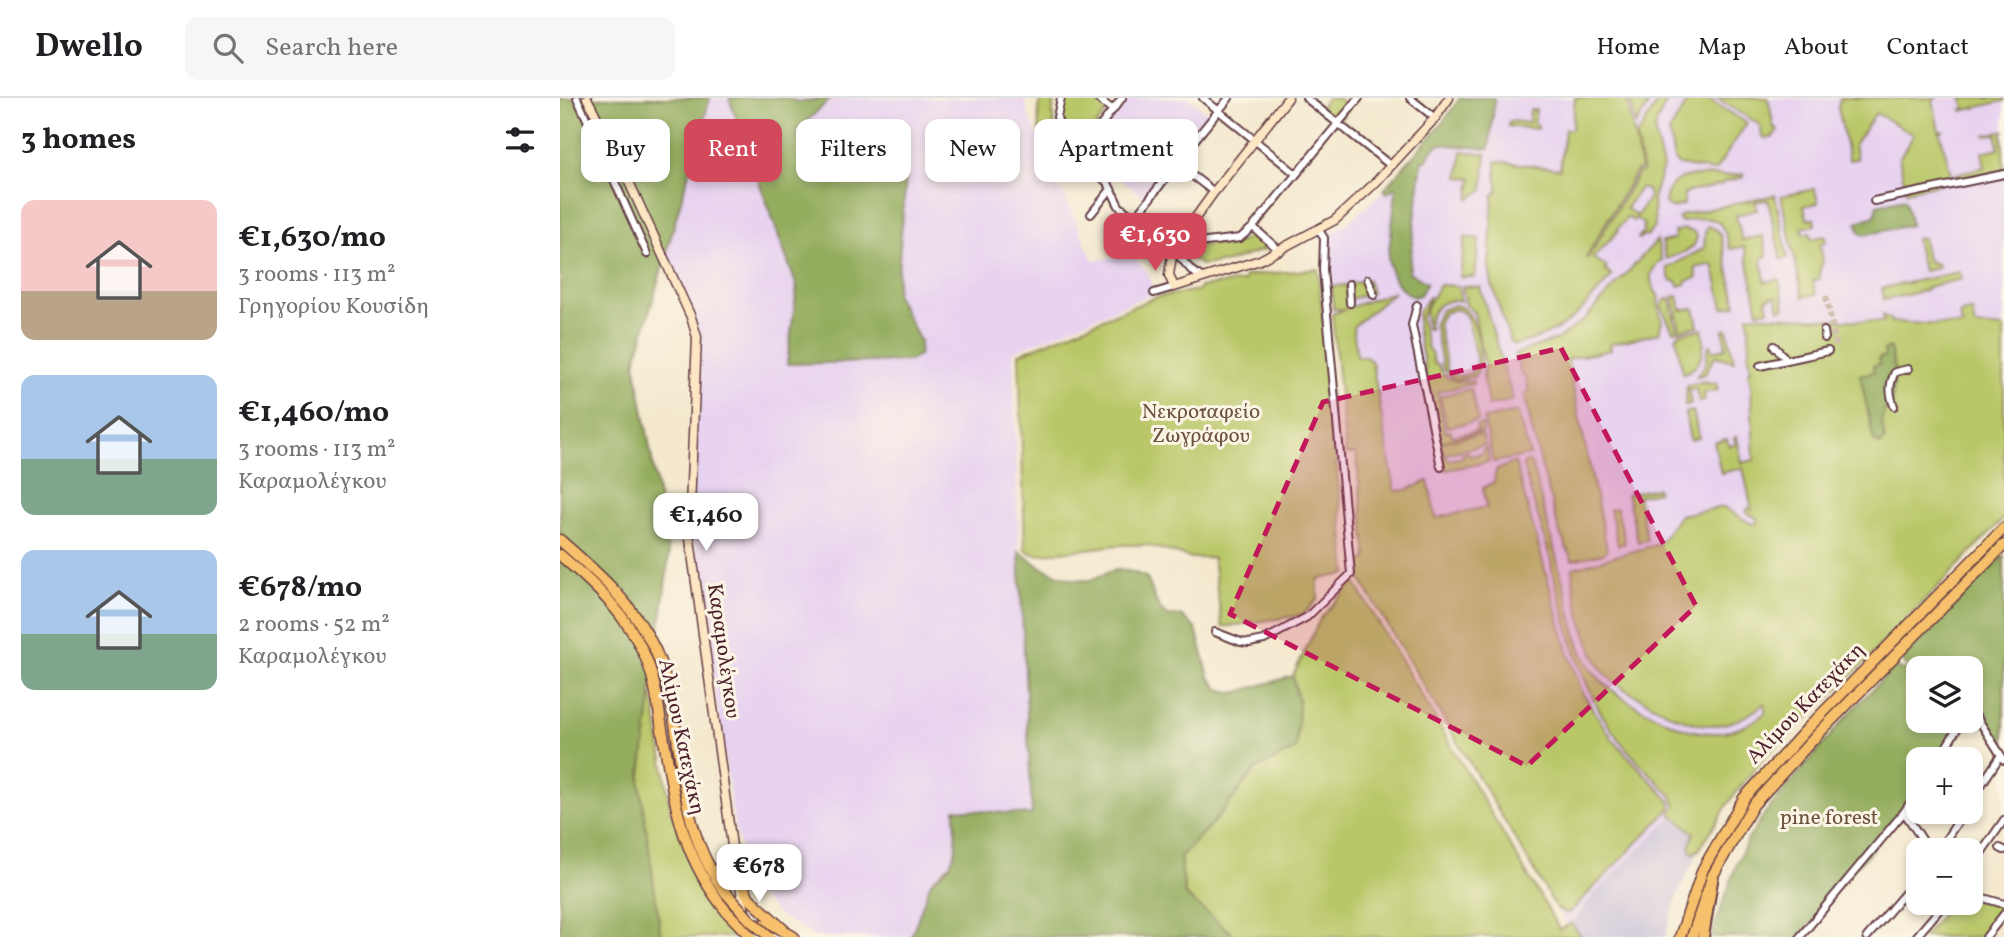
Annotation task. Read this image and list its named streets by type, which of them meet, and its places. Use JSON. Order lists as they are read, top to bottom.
{
  "streets": {
    "main road": ["Καραμολέγκου", "Αλίμου Κατεχάκη"]
  },
  "crossings": [
    ["Καραμολέγκου", "Αλίμου Κατεχάκη"]
  ],
  "parks": ["Νεκροταφείο Ζωγράφου", "pine forest"],
  "page": {
    "header": "Dwello",
    "search": "Search here",
    "nav": [
      "Home",
      "Map",
      "About",
      "Contact"
    ],
    "heading": "3 homes",
    "chip": [
      "Buy",
      "Rent",
      "Filters",
      "New",
      "Apartment"
    ],
    "list": [
      {
        "name": "€1,630/mo",
        "note": "3 rooms · 113 m² · Γρηγορίου Κουσίδη"
      },
      {
        "name": "€1,460/mo",
        "note": "3 rooms · 113 m² · Καραμολέγκου"
      },
      {
        "name": "€678/mo",
        "note": "2 rooms · 52 m² · Καραμολέγκου"
      }
    ],
    "price": ["€1,630", "€1,460", "€678"],
    "map_buttons": ["+", "−"]
  }
}
